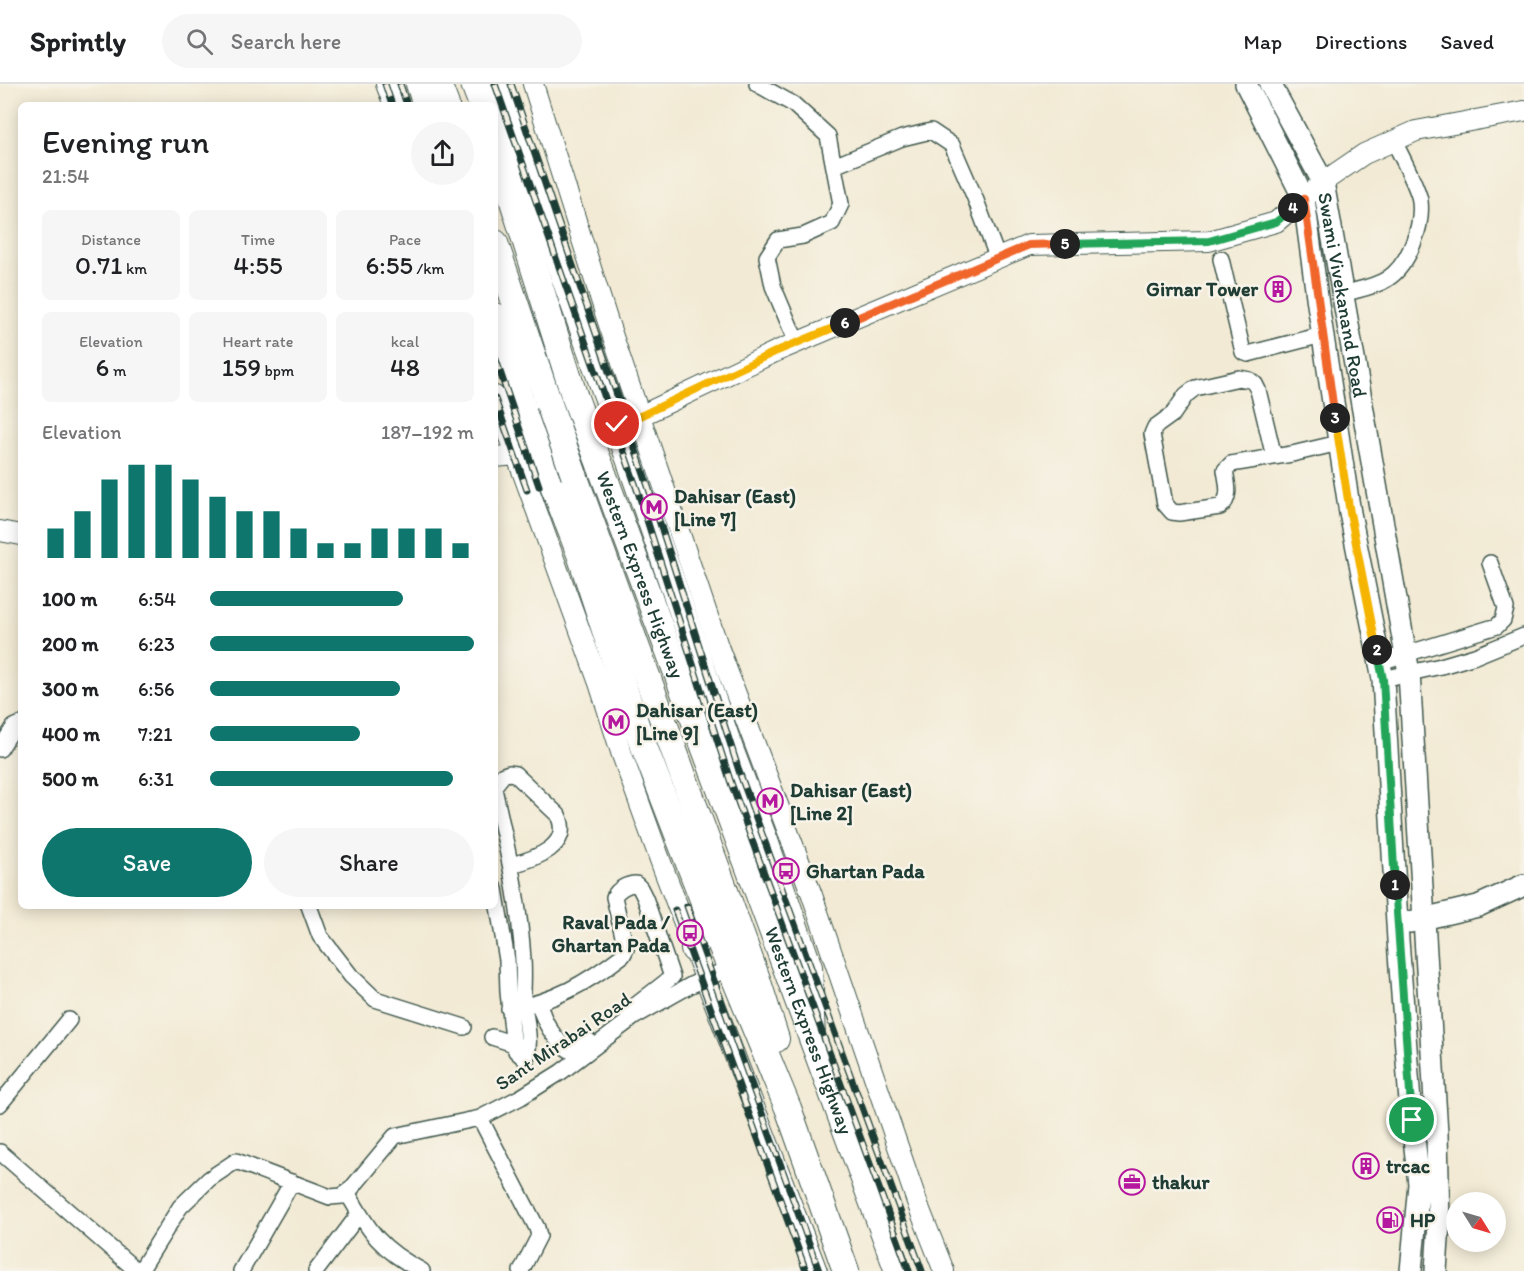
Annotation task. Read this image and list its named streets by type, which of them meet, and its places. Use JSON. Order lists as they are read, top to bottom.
{
  "streets": {
    "highway": ["Western Express Highway"],
    "main road": ["Swami Vivekanand Road"],
    "street": ["Sant Mirabai Road"]
  },
  "places": {
    "building": ["Girnar Tower", "trcac"],
    "metro station": ["Dahisar (East) [Line 7]", "Dahisar (East) [Line 9]", "Dahisar (East) [Line 2]"],
    "bus stop": ["Ghartan Pada", "Raval Pada / Ghartan Pada"],
    "office": ["thakur"],
    "fuel station": ["HP"]
  },
  "north": "bottom right",
  "page": {
    "header": "Sprintly",
    "search": "Search here",
    "nav": ["Map", "Directions", "Saved"],
    "heading": ["Evening run", "21:54"],
    "pins": [
      "4",
      "5",
      "6",
      "3",
      "2",
      "1"
    ],
    "stats": [
      ["Distance", "0.71 km"],
      ["Time", "4:55"],
      ["Pace", "6:55 /km"],
      ["Elevation", "6 m"],
      ["Heart rate", "159 bpm"],
      ["kcal", "48"]
    ],
    "chart": ["Elevation", "187–192 m"],
    "list": [
      {
        "name": "100 m",
        "note": "6:54"
      },
      {
        "name": "200 m",
        "note": "6:23"
      },
      {
        "name": "300 m",
        "note": "6:56"
      },
      {
        "name": "400 m",
        "note": "7:21"
      },
      {
        "name": "500 m",
        "note": "6:31"
      }
    ],
    "buttons": ["Save", "Share"]
  }
}
